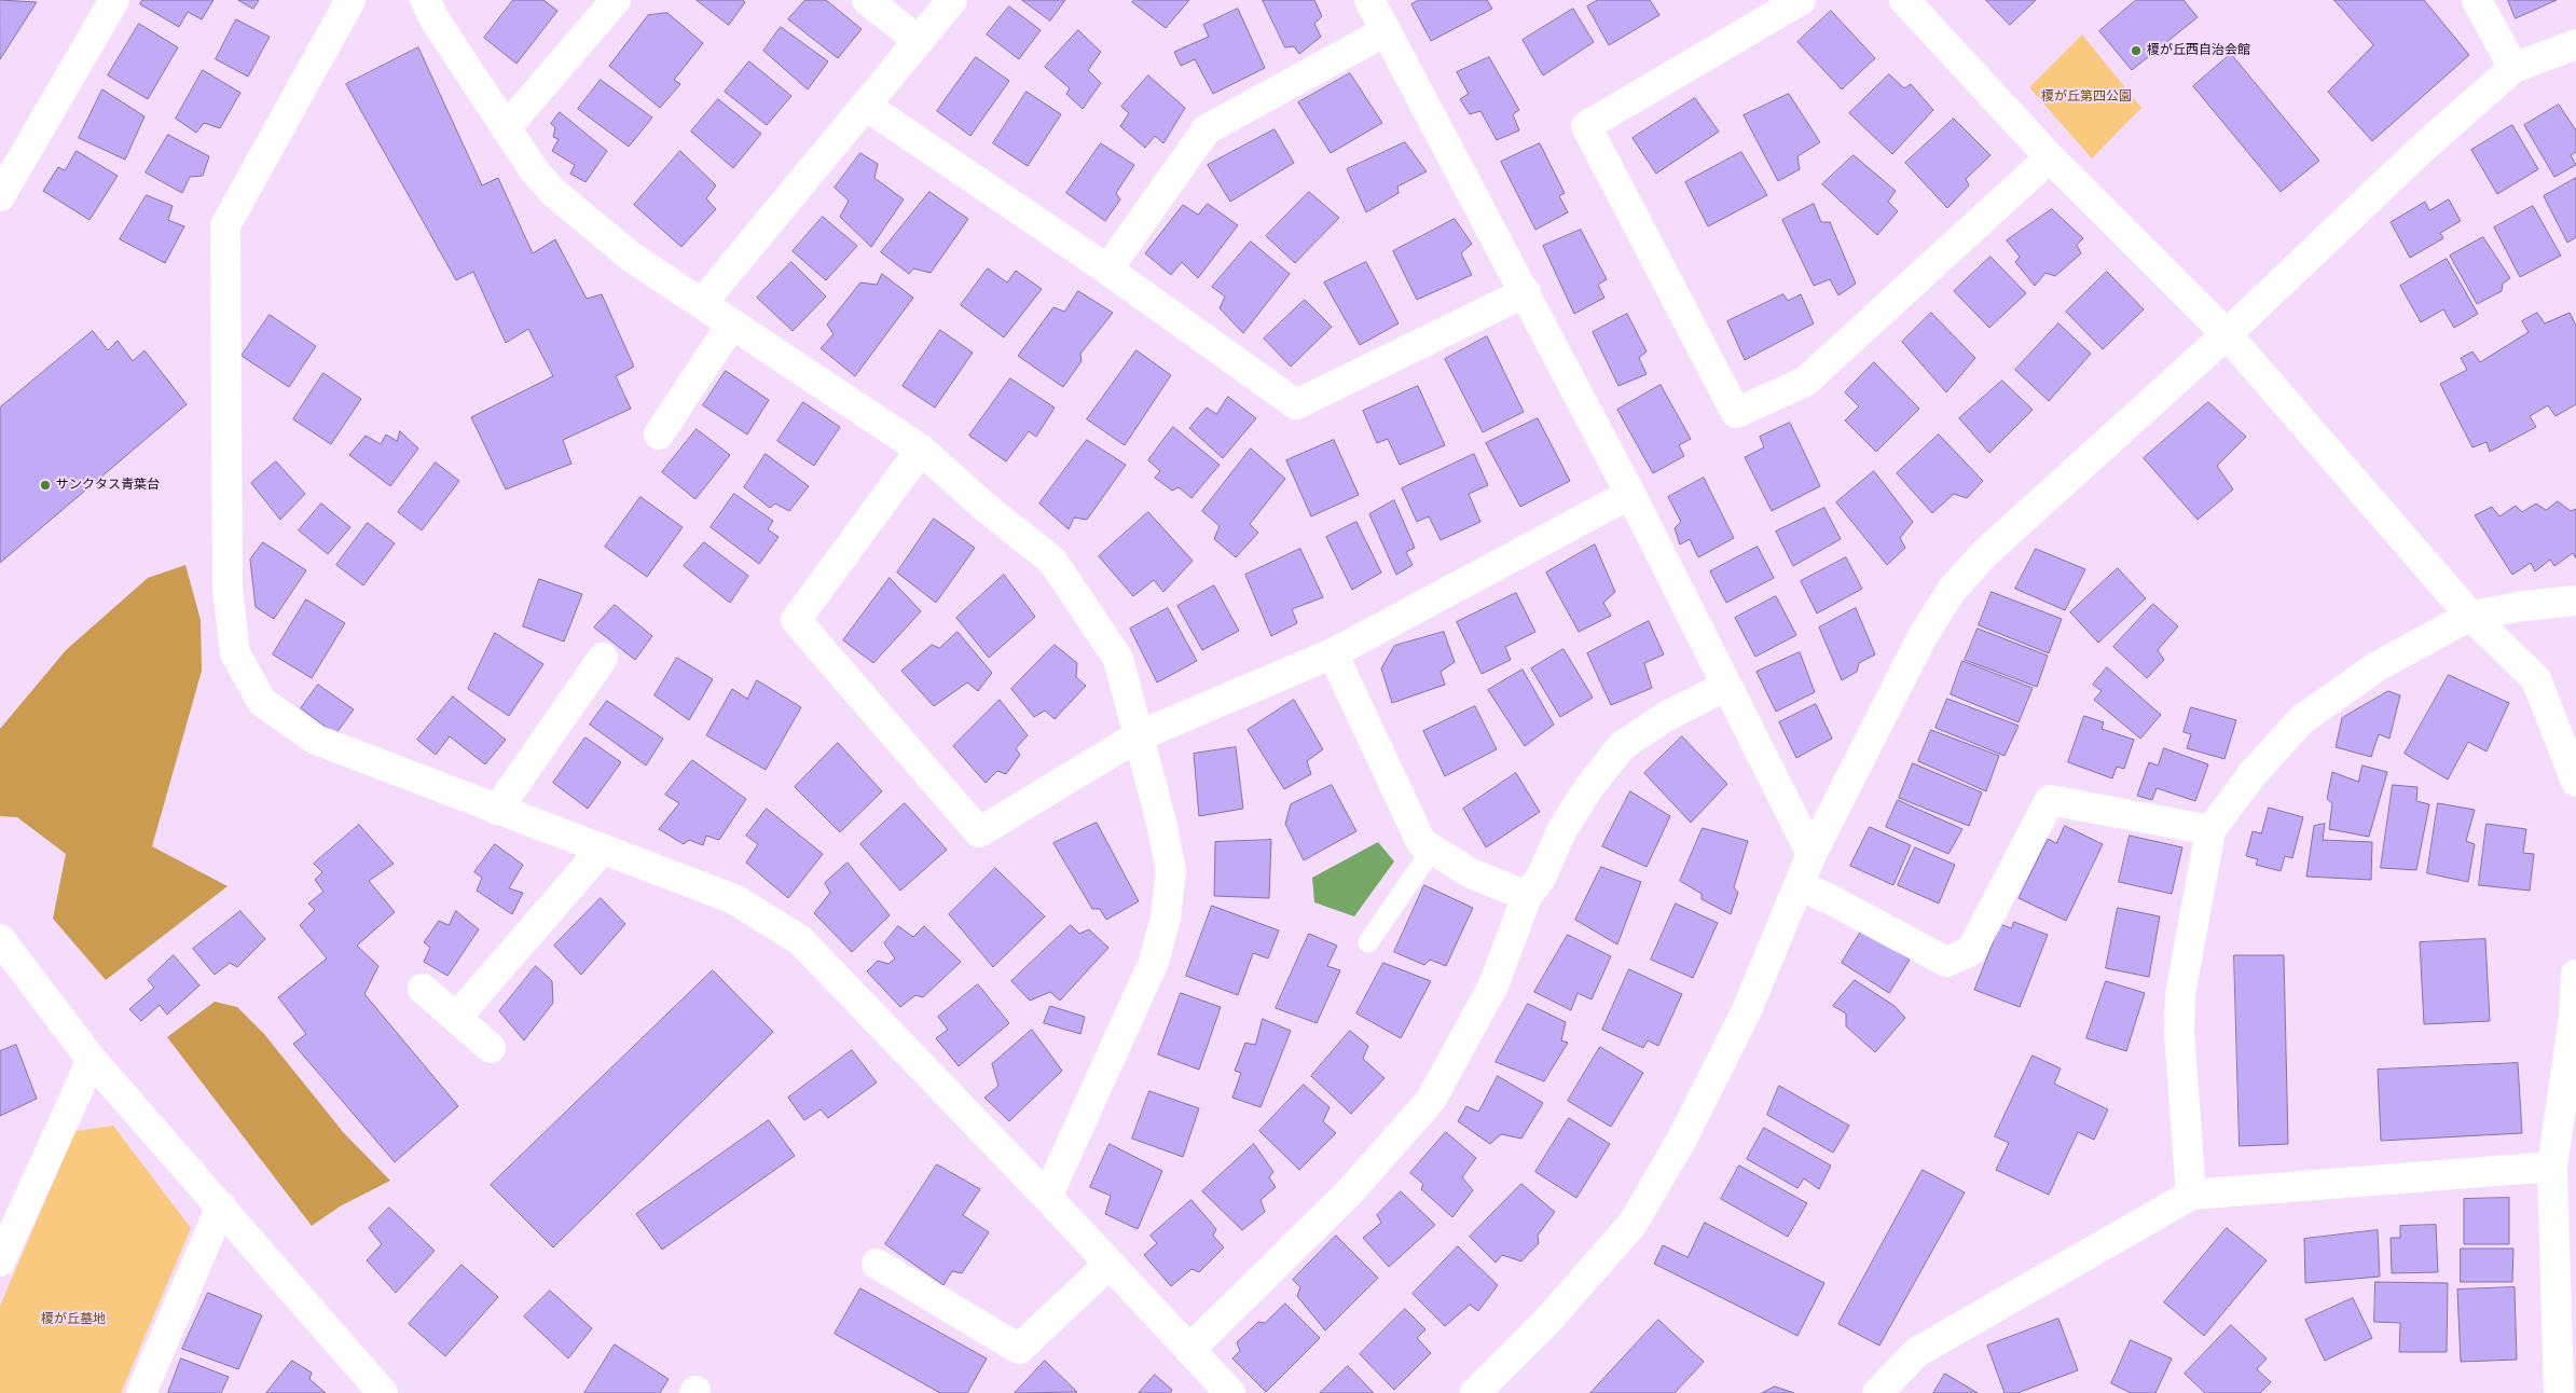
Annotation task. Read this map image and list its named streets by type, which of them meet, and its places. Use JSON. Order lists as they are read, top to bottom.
{
  "parks": ["榎が丘第四公園", "榎が丘墓地"],
  "places": ["榎が丘西自治会館", "サンクタス青葉台"]
}
